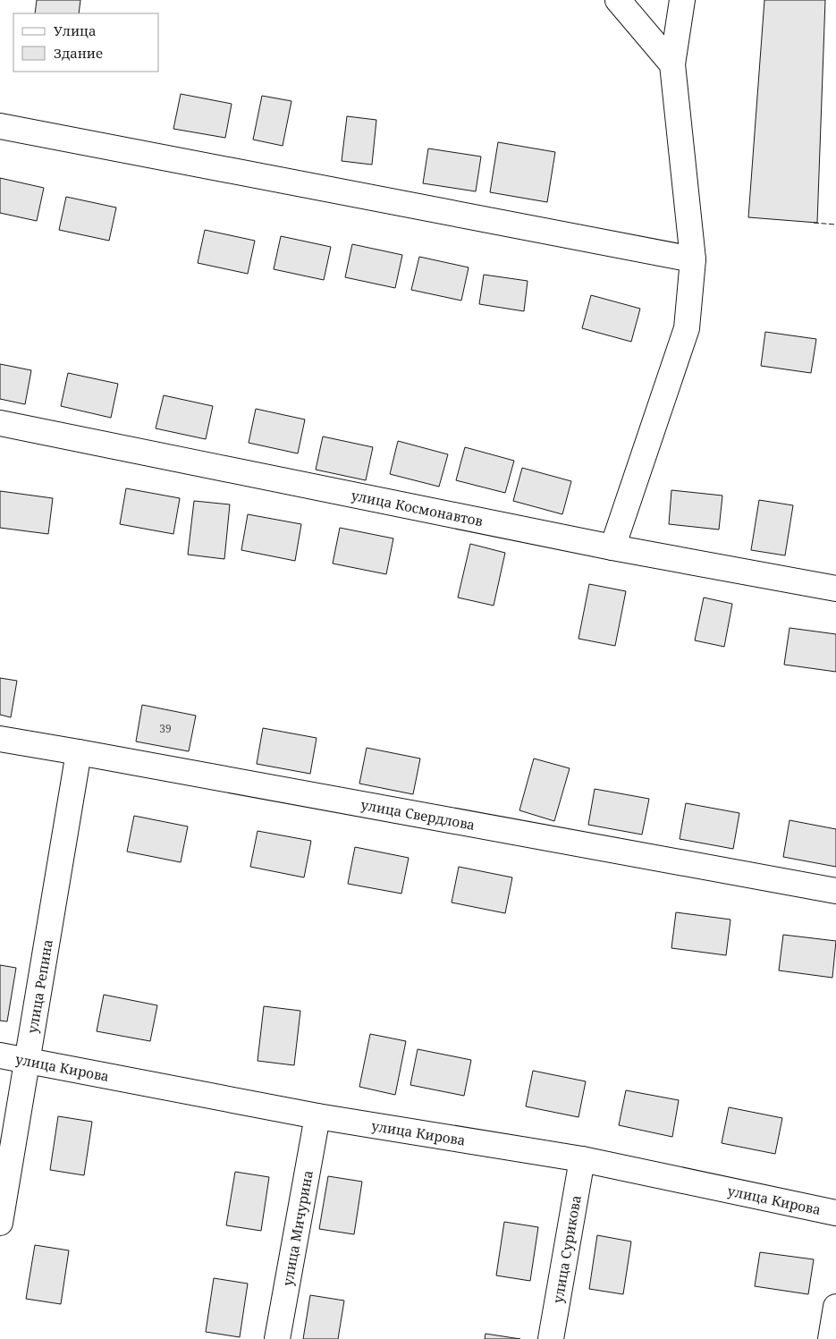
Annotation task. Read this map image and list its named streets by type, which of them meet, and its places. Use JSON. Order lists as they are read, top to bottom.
{
  "streets": {
    "street": [
      "улица Космонавтов",
      "улица Свердлова",
      "улица Репина",
      "улица Кирова",
      "улица Мичурина",
      "улица Сурикова"
    ]
  },
  "crossings": [
    ["улица Свердлова", "улица Репина"],
    ["улица Репина", "улица Кирова"],
    ["улица Кирова", "улица Мичурина"],
    ["улица Кирова", "улица Сурикова"]
  ],
  "house_numbers": ["39"],
  "legend": ["Улица", "Здание"]
}
